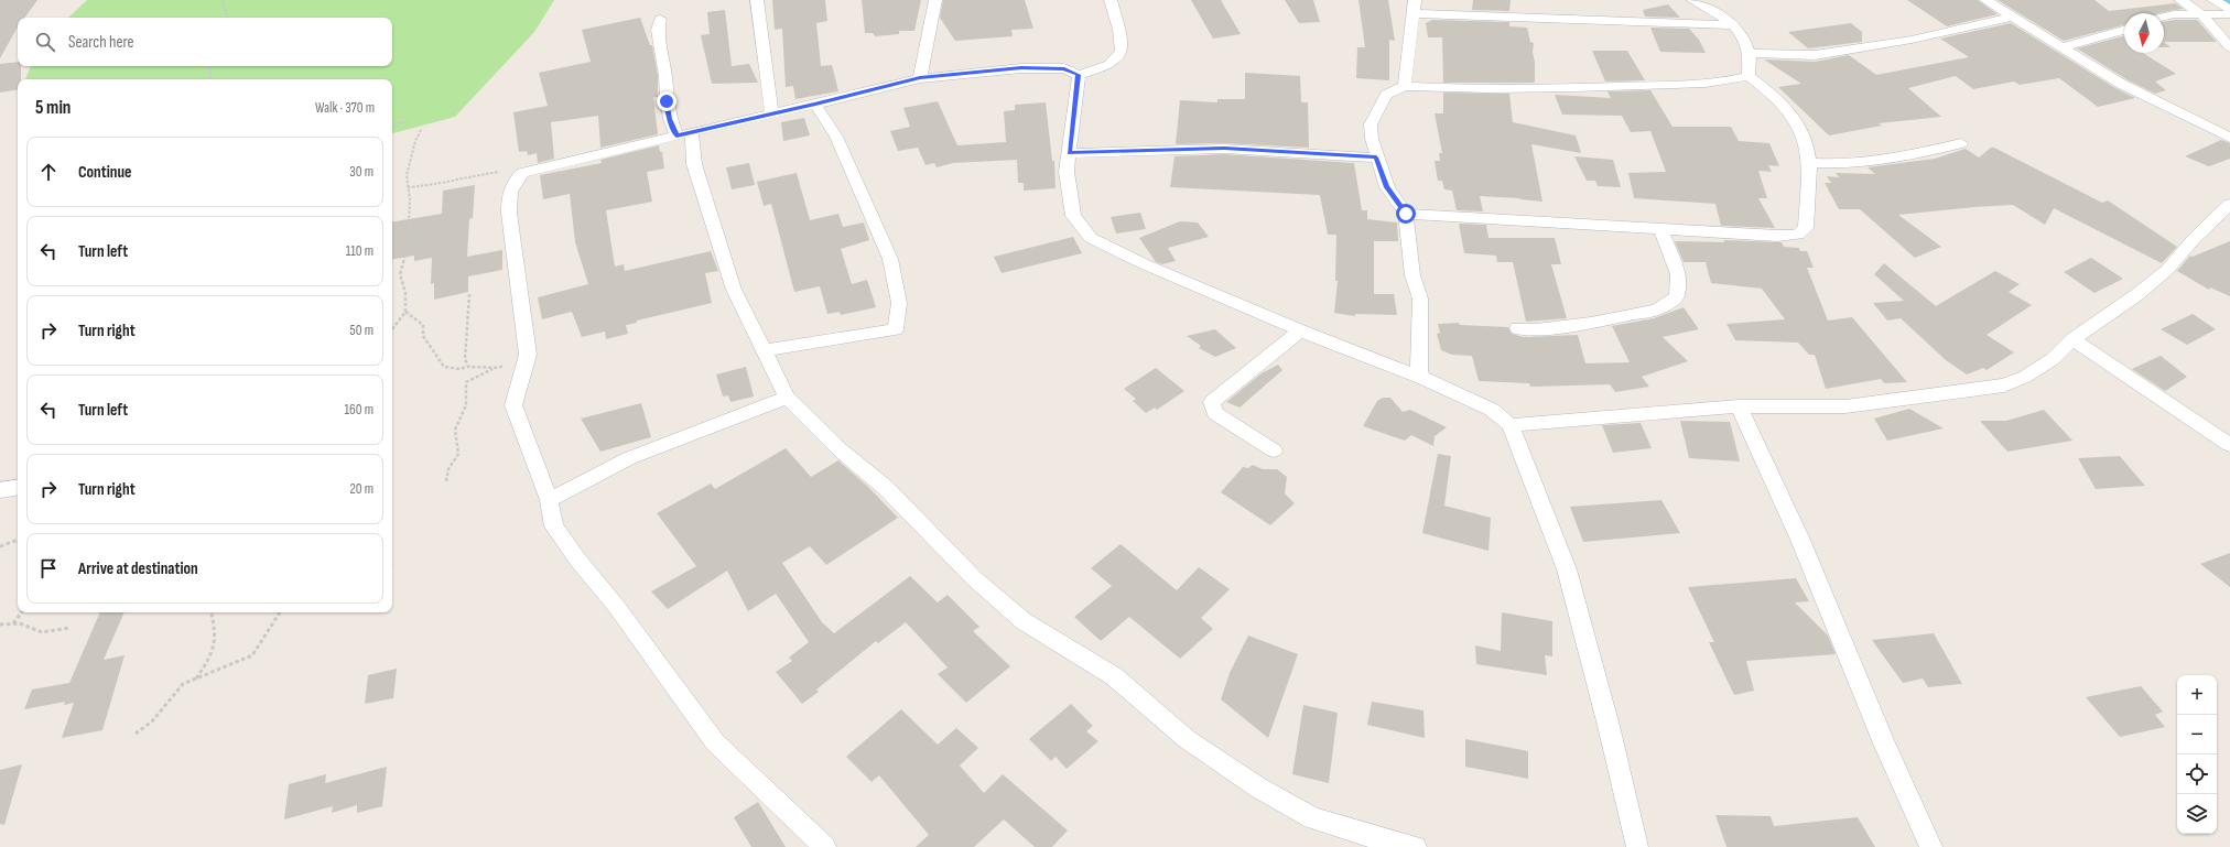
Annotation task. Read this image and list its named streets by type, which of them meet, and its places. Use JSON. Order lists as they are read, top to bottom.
{
  "north": "bottom",
  "page": {
    "search": "Search here",
    "heading": ["5 min", "Walk · 370 m"],
    "list": [
      ["Continue", "30 m"],
      ["Turn left", "110 m"],
      ["Turn right", "50 m"],
      ["Turn left", "160 m"],
      ["Turn right", "20 m"],
      "Arrive at destination"
    ],
    "map_buttons": ["+", "−"]
  }
}
